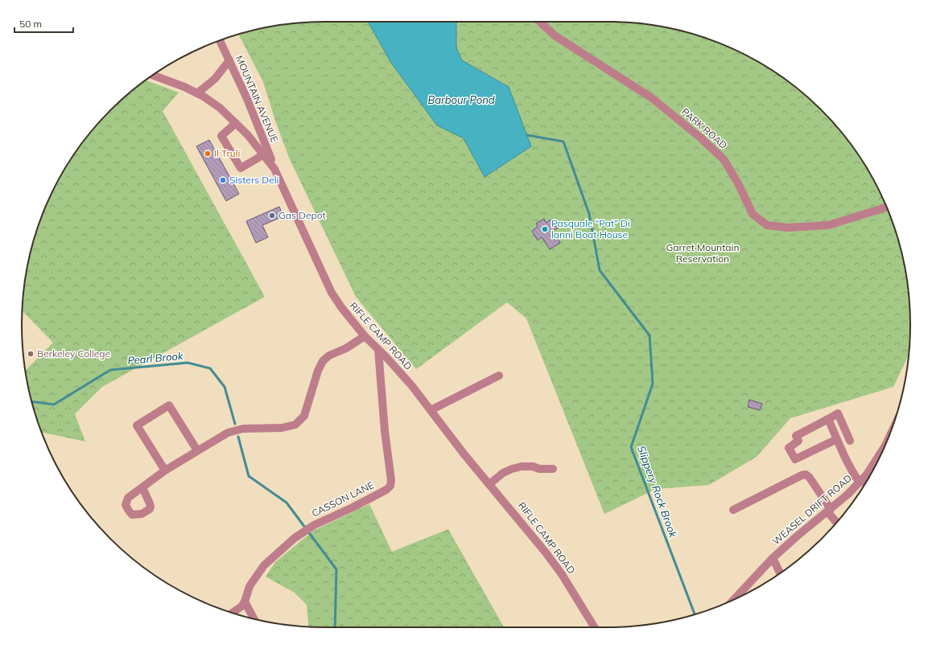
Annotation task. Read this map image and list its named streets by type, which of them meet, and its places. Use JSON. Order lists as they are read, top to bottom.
{
  "streets": {
    "street": [
      "MOUNTAIN AVENUE",
      "PARK ROAD",
      "RIFLE CAMP ROAD",
      "CASSON LANE",
      "WEASEL DRIFT ROAD"
    ]
  },
  "crossings": [
    ["MOUNTAIN AVENUE", "RIFLE CAMP ROAD"],
    ["RIFLE CAMP ROAD", "CASSON LANE"]
  ],
  "water": ["Barbour Pond", "Pearl Brook", "Slippery Rock Brook"],
  "parks": ["Garret Mountain Reservation"],
  "places": [
    "Il Truli",
    "Sisters Deli",
    "Gas Depot",
    "Pasquale “Pat” Di lanni Boat House",
    "Berkeley College"
  ],
  "scale_bar": "50 m"
}
